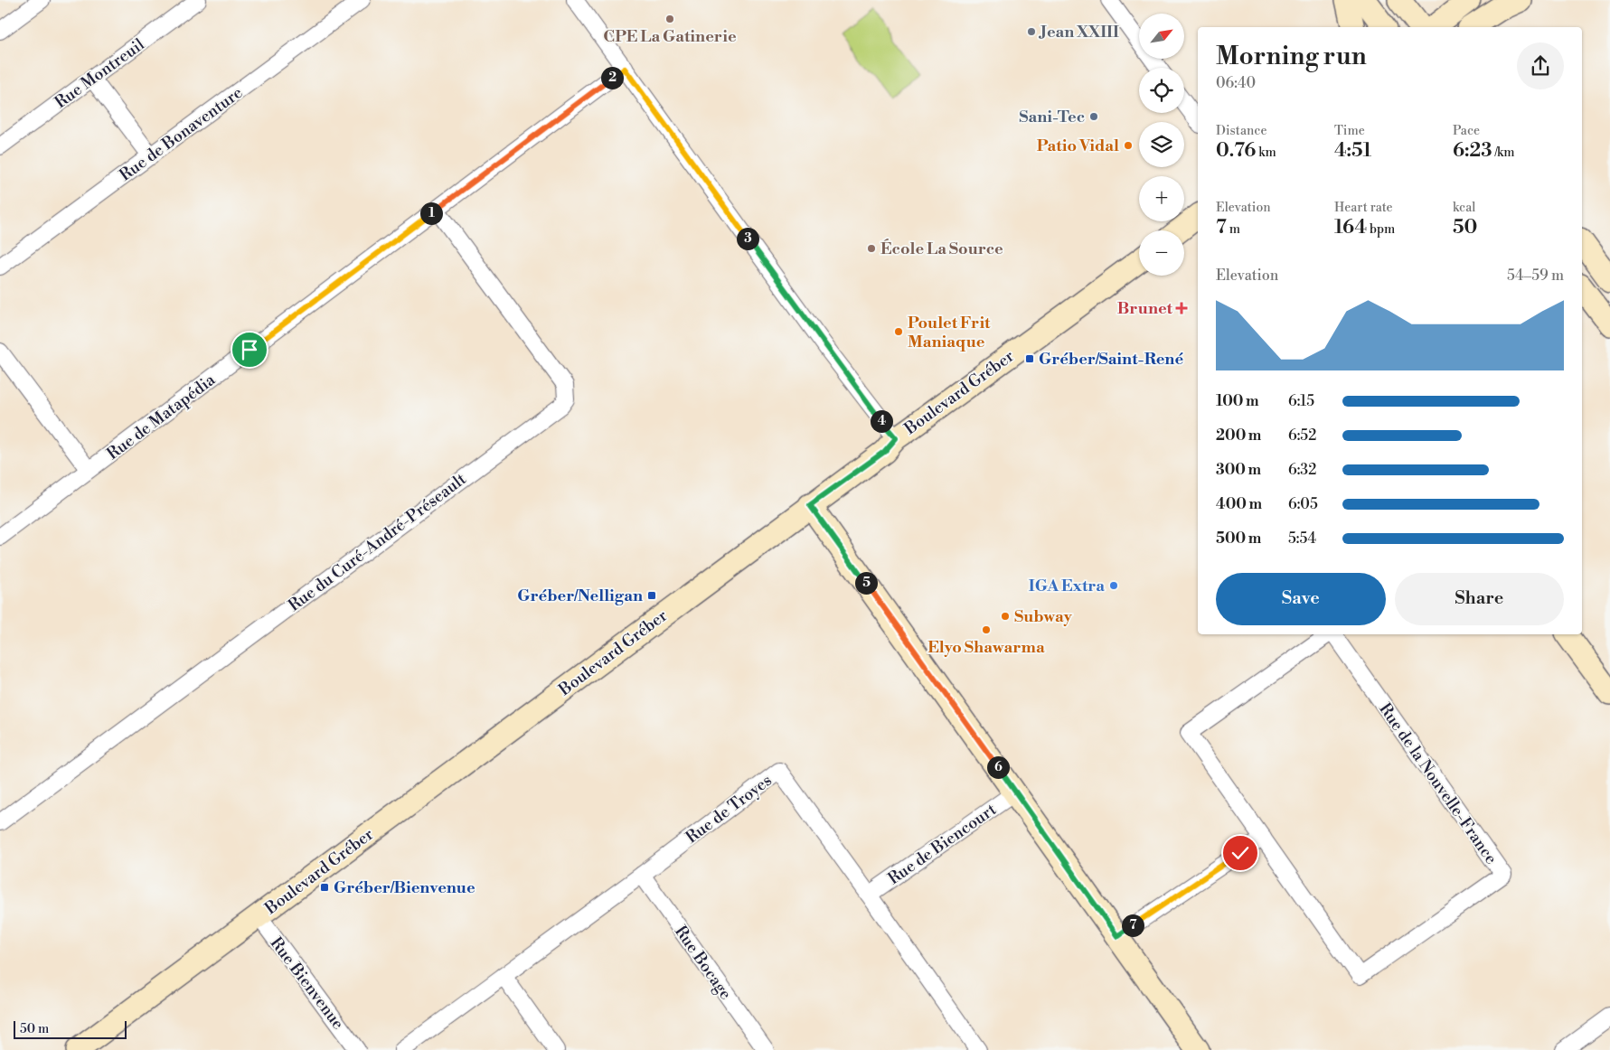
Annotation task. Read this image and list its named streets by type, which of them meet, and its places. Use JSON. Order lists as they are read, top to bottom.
{
  "streets": {
    "main road": ["Boulevard Gréber"],
    "street": [
      "Rue Montreuil",
      "Rue de Bonaventure",
      "Rue de Matapédia",
      "Rue du Curé-André-Préseault",
      "Rue de la Nouvelle-France",
      "Rue de Troyes",
      "Rue de Biencourt",
      "Rue Bocage",
      "Rue Bienvenue"
    ]
  },
  "crossings": [
    ["Boulevard Gréber", "Rue Bienvenue"],
    ["Rue de Matapédia", "Rue du Curé-André-Préseault"],
    ["Rue de Troyes", "Rue de Biencourt"],
    ["Rue de Troyes", "Rue Bocage"]
  ],
  "places": {
    "other": [
      "CPE La Gatinerie",
      "Jean XXIII",
      "Sani-Tec",
      "Patio Vidal",
      "École La Source",
      "Poulet Frit Maniaque",
      "IGA Extra",
      "Subway",
      "Elyo Shawarma"
    ],
    "health": ["Brunet"],
    "transit": ["Gréber/Saint-René", "Gréber/Nelligan", "Gréber/Bienvenue"]
  },
  "scale_bar": "50 m",
  "north": "top right",
  "page": {
    "map_buttons": ["+", "−"],
    "heading": ["Morning run", "06:40"],
    "pins": [
      "2",
      "1",
      "3",
      "4",
      "5",
      "6",
      "7"
    ],
    "stats": [
      ["Distance", "0.76 km"],
      ["Time", "4:51"],
      ["Pace", "6:23 /km"],
      ["Elevation", "7 m"],
      ["Heart rate", "164 bpm"],
      ["kcal", "50"]
    ],
    "chart": ["Elevation", "54–59 m"],
    "list": [
      {
        "name": "100 m",
        "note": "6:15"
      },
      {
        "name": "200 m",
        "note": "6:52"
      },
      {
        "name": "300 m",
        "note": "6:32"
      },
      {
        "name": "400 m",
        "note": "6:05"
      },
      {
        "name": "500 m",
        "note": "5:54"
      }
    ],
    "buttons": ["Save", "Share"],
    "scale": "50 m"
  }
}
